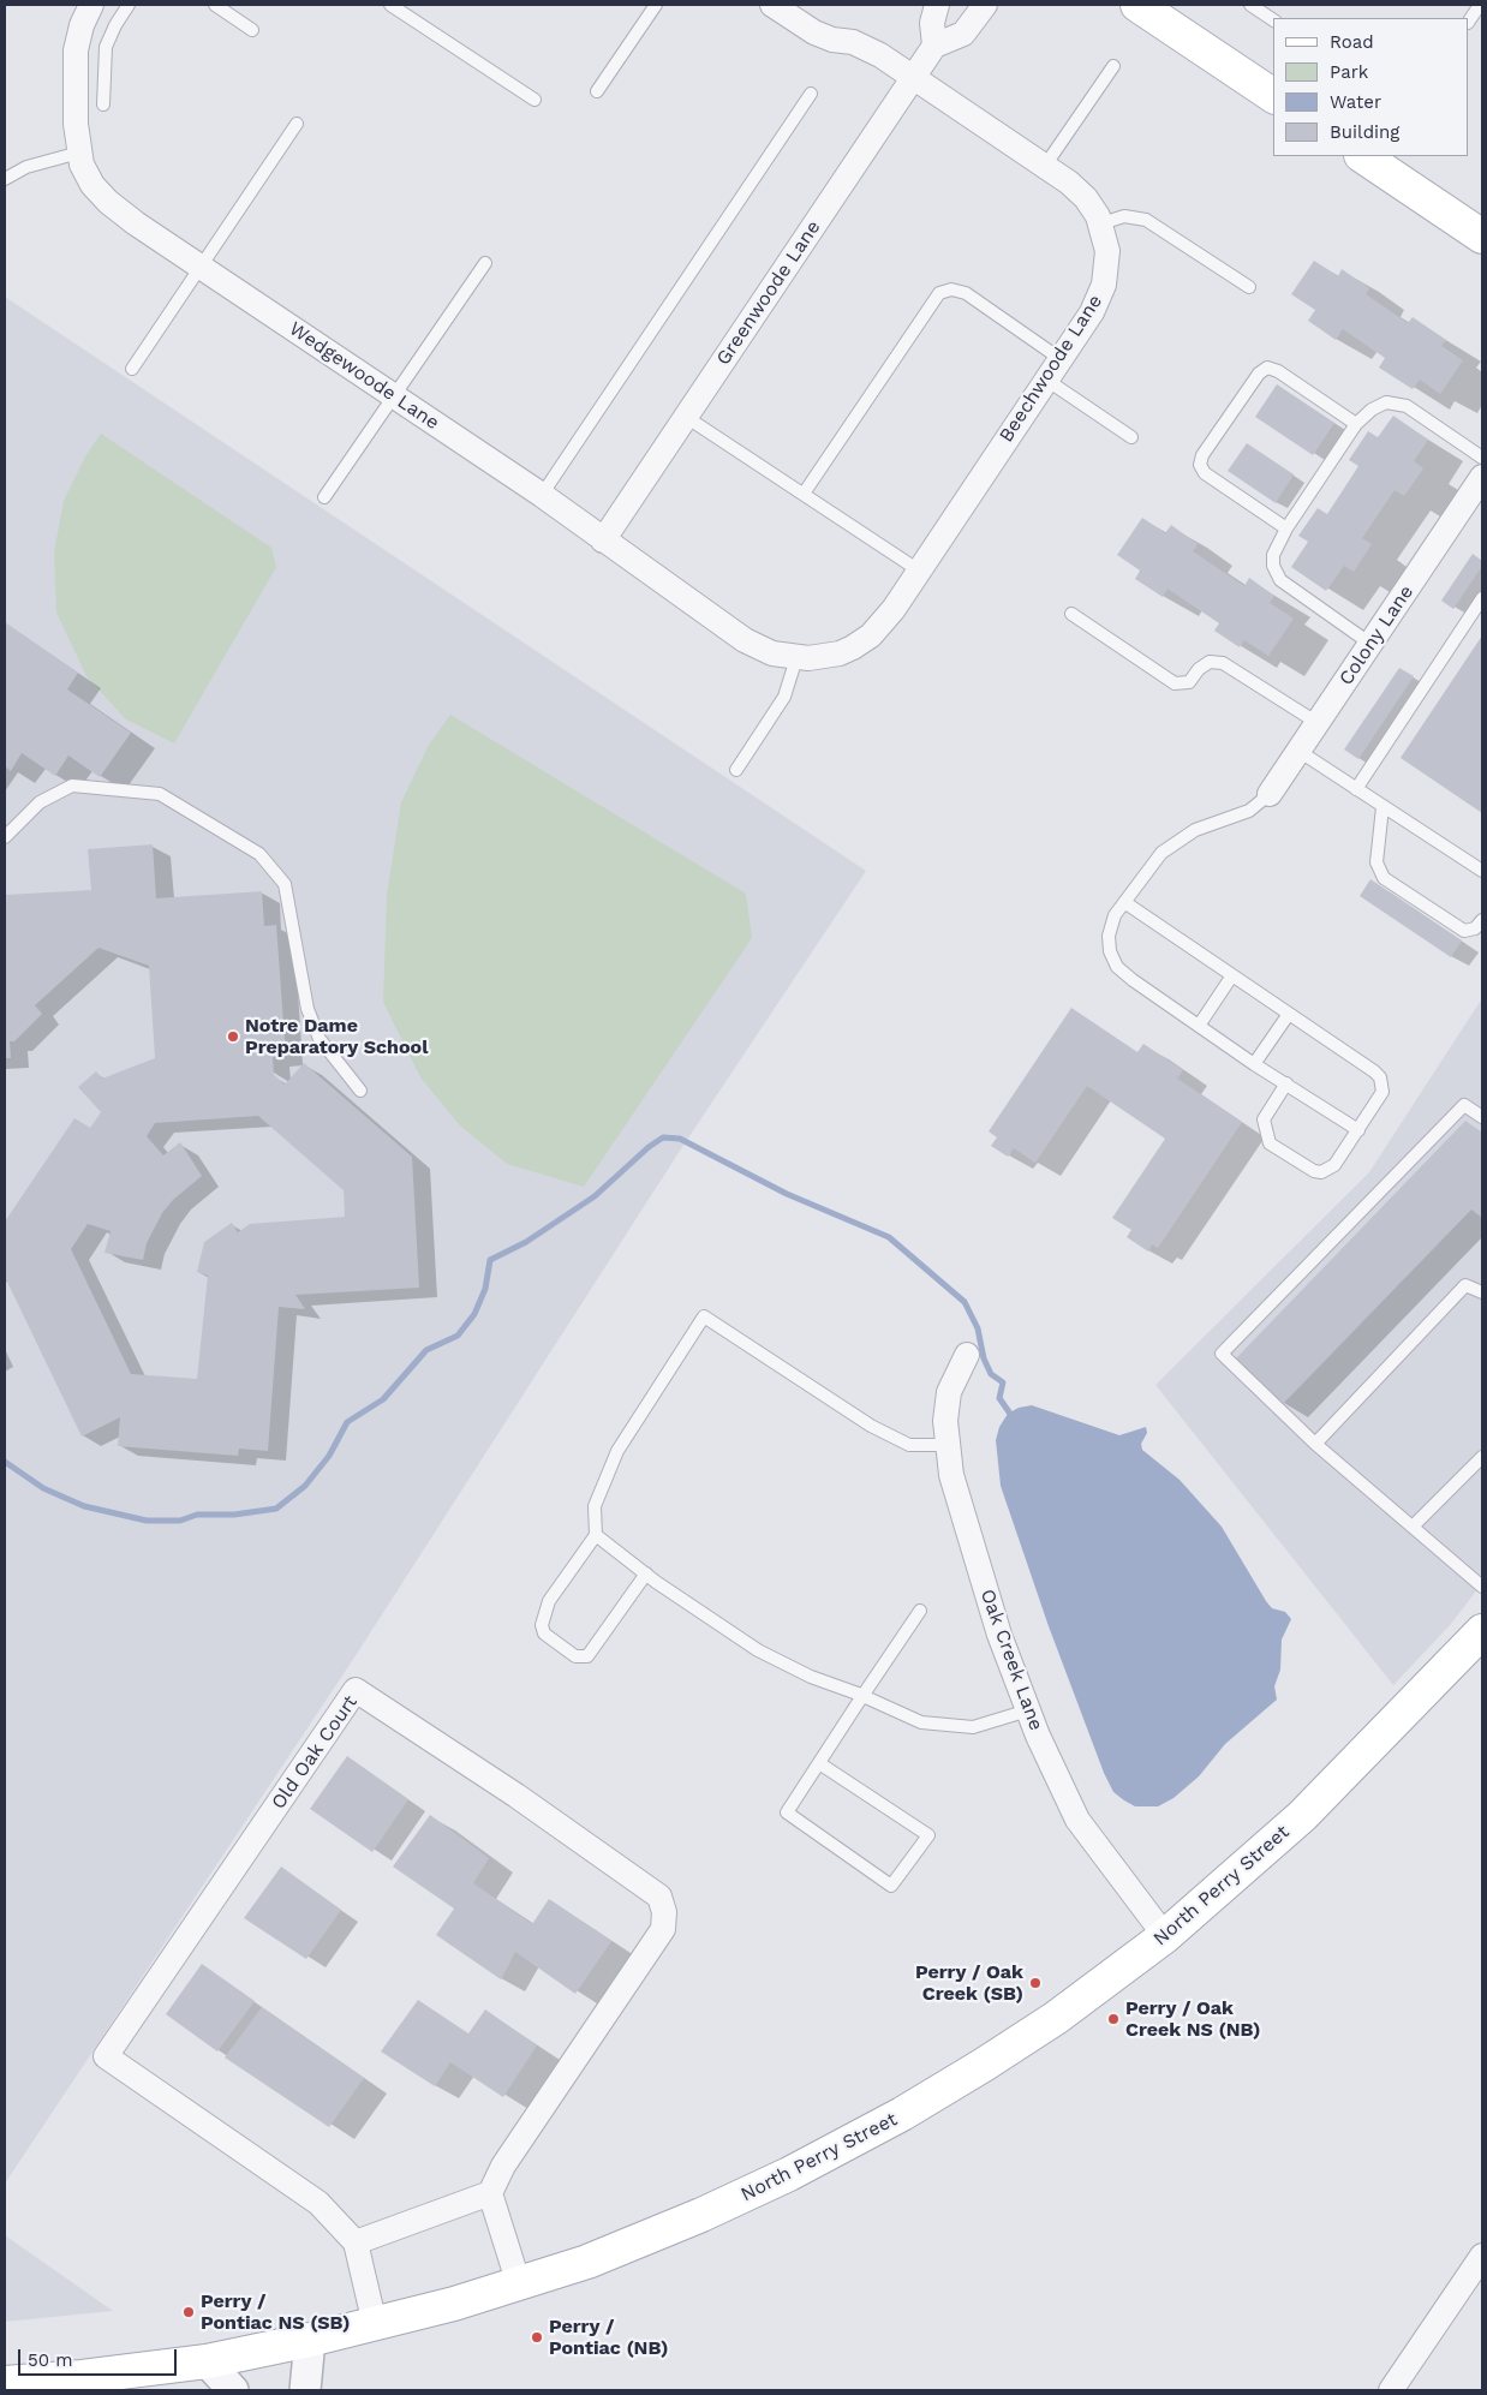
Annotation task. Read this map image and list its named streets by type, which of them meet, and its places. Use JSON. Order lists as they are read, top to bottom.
{
  "streets": {
    "main road": ["North Perry Street"],
    "street": [
      "Greenwoode Lane",
      "Beechwoode Lane",
      "Wedgewoode Lane",
      "Colony Lane",
      "Oak Creek Lane",
      "Old Oak Court"
    ]
  },
  "crossings": [
    ["Greenwoode Lane", "Beechwoode Lane"],
    ["Greenwoode Lane", "Wedgewoode Lane"],
    ["Beechwoode Lane", "Wedgewoode Lane"],
    ["Oak Creek Lane", "North Perry Street"],
    ["Old Oak Court", "North Perry Street"]
  ],
  "places": [
    "Notre Dame Preparatory School",
    "Perry / Oak Creek (SB)",
    "Perry / Oak Creek NS (NB)",
    "Perry / Pontiac NS (SB)",
    "Perry / Pontiac (NB)"
  ],
  "legend": [
    "Road",
    "Park",
    "Water",
    "Building"
  ],
  "scale_bar": "50 m"
}
